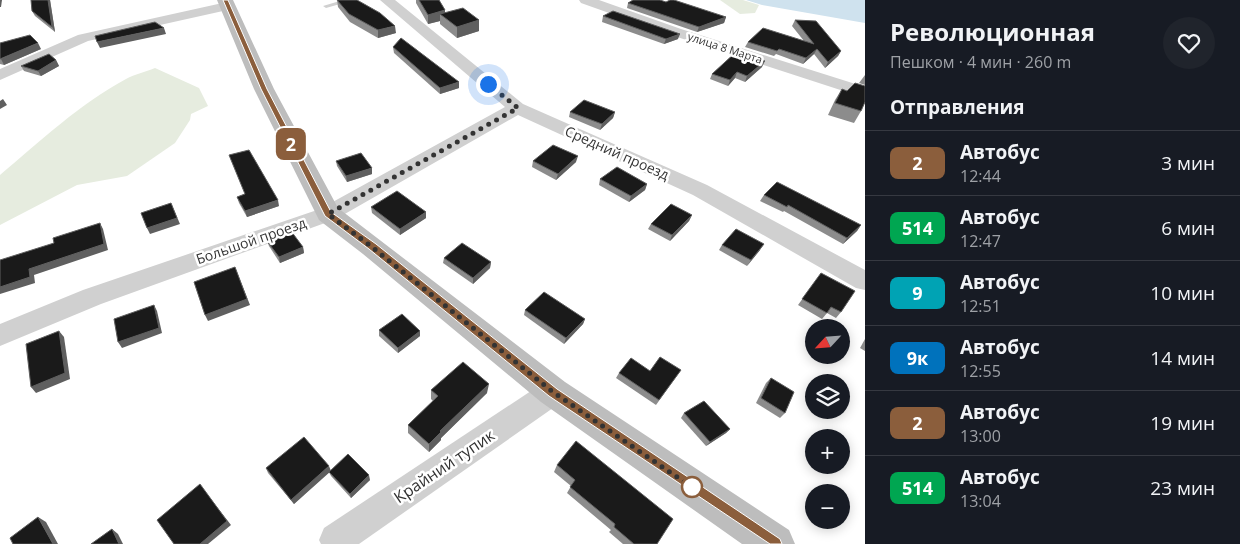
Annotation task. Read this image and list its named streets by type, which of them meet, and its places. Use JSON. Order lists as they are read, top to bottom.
{
  "streets": {
    "street": [
      "улица 8 Марта",
      "Средний проезд",
      "Большой проезд",
      "Крайний тупик"
    ]
  },
  "crossings": [
    ["Средний проезд", "Большой проезд"]
  ],
  "lines": ["bus line 2"],
  "north": "bottom left",
  "page": {
    "on_map": "2",
    "heading": [
      ["Революционная", "Пешком · 4 мин · 260 m"],
      "Отправления"
    ],
    "list": [
      {
        "mark": "2",
        "name": "Автобус",
        "note": "12:44",
        "value": "3 мин"
      },
      {
        "mark": "514",
        "name": "Автобус",
        "note": "12:47",
        "value": "6 мин"
      },
      {
        "mark": "9",
        "name": "Автобус",
        "note": "12:51",
        "value": "10 мин"
      },
      {
        "mark": "9к",
        "name": "Автобус",
        "note": "12:55",
        "value": "14 мин"
      },
      {
        "mark": "2",
        "name": "Автобус",
        "note": "13:00",
        "value": "19 мин"
      },
      {
        "mark": "514",
        "name": "Автобус",
        "note": "13:04",
        "value": "23 мин"
      }
    ],
    "map_buttons": ["+", "−"]
  }
}
